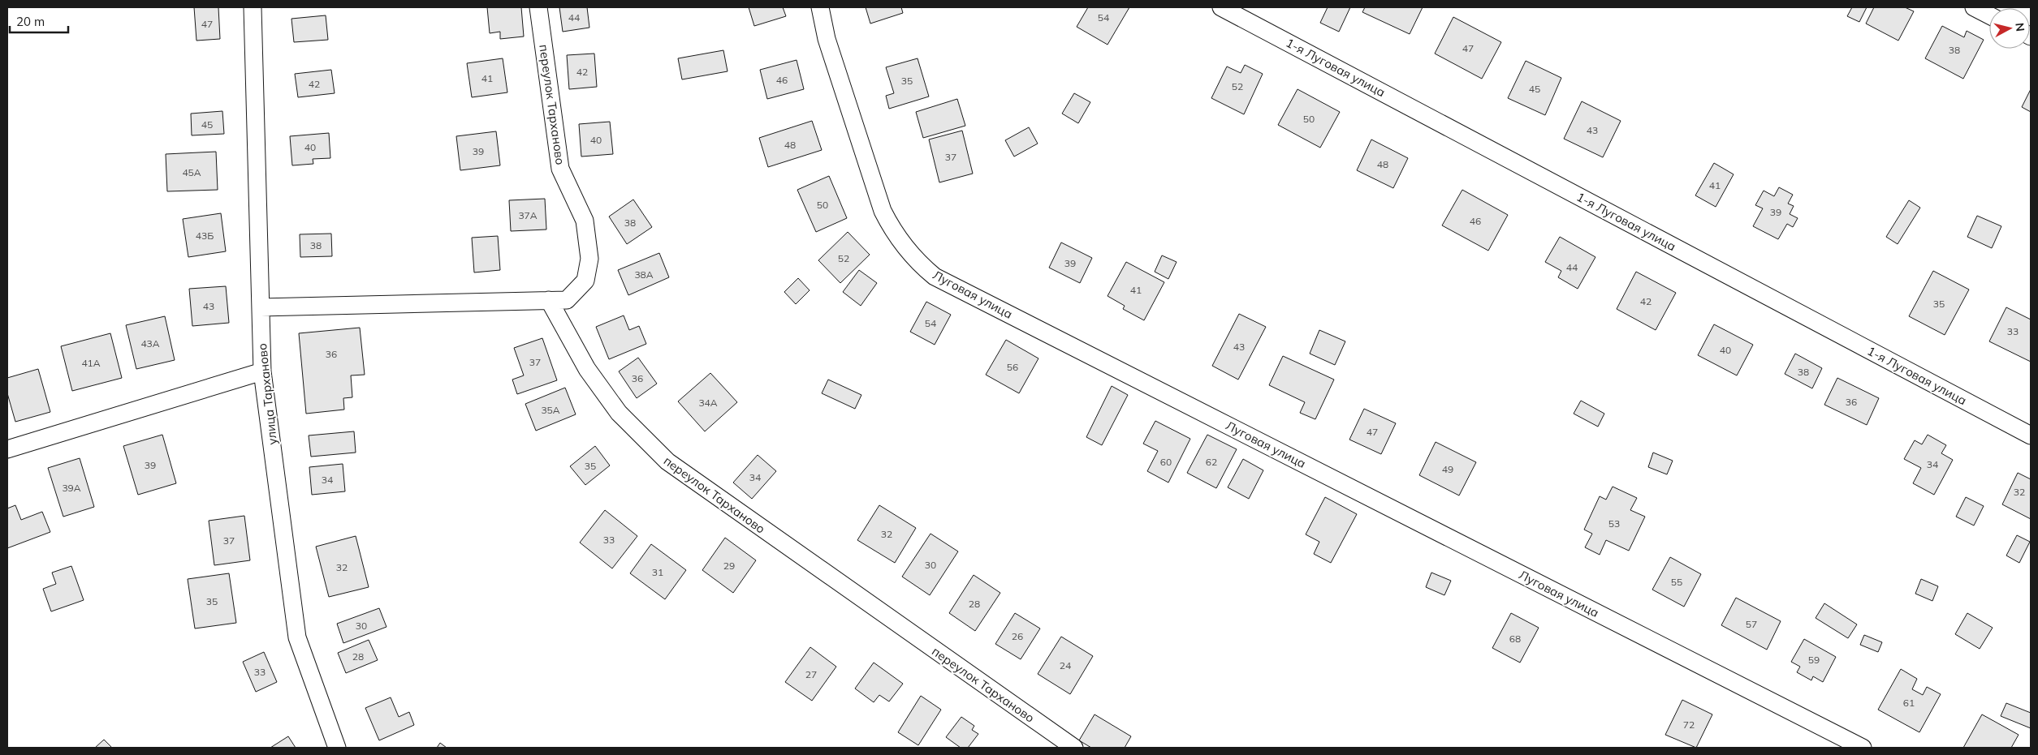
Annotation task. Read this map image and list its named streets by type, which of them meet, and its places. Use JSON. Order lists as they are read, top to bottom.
{
  "streets": {
    "street": [
      "1-я Луговая улица",
      "переулок Тарханово",
      "Луговая улица",
      "улица Тарханово"
    ]
  },
  "house_numbers": [
    "44",
    "54",
    "47",
    "47",
    "38",
    "42",
    "41",
    "46",
    "35",
    "42",
    "52",
    "45",
    "50",
    "45",
    "43",
    "40",
    "48",
    "40",
    "39",
    "37",
    "48",
    "45А",
    "41",
    "50",
    "39",
    "37А",
    "46",
    "38",
    "43Б",
    "38",
    "52",
    "39",
    "44",
    "38А",
    "41",
    "42",
    "35",
    "43",
    "54",
    "33",
    "43А",
    "43",
    "40",
    "36",
    "37",
    "41А",
    "56",
    "38",
    "36",
    "36",
    "34А",
    "35А",
    "47",
    "60",
    "62",
    "34",
    "39",
    "35",
    "49",
    "34",
    "34",
    "39А",
    "32",
    "53",
    "32",
    "33",
    "37",
    "30",
    "29",
    "32",
    "31",
    "55",
    "35",
    "28",
    "57",
    "30",
    "26",
    "68",
    "28",
    "59",
    "24",
    "33",
    "27",
    "61",
    "72"
  ],
  "scale_bar": "20 m",
  "north": "right"
}
